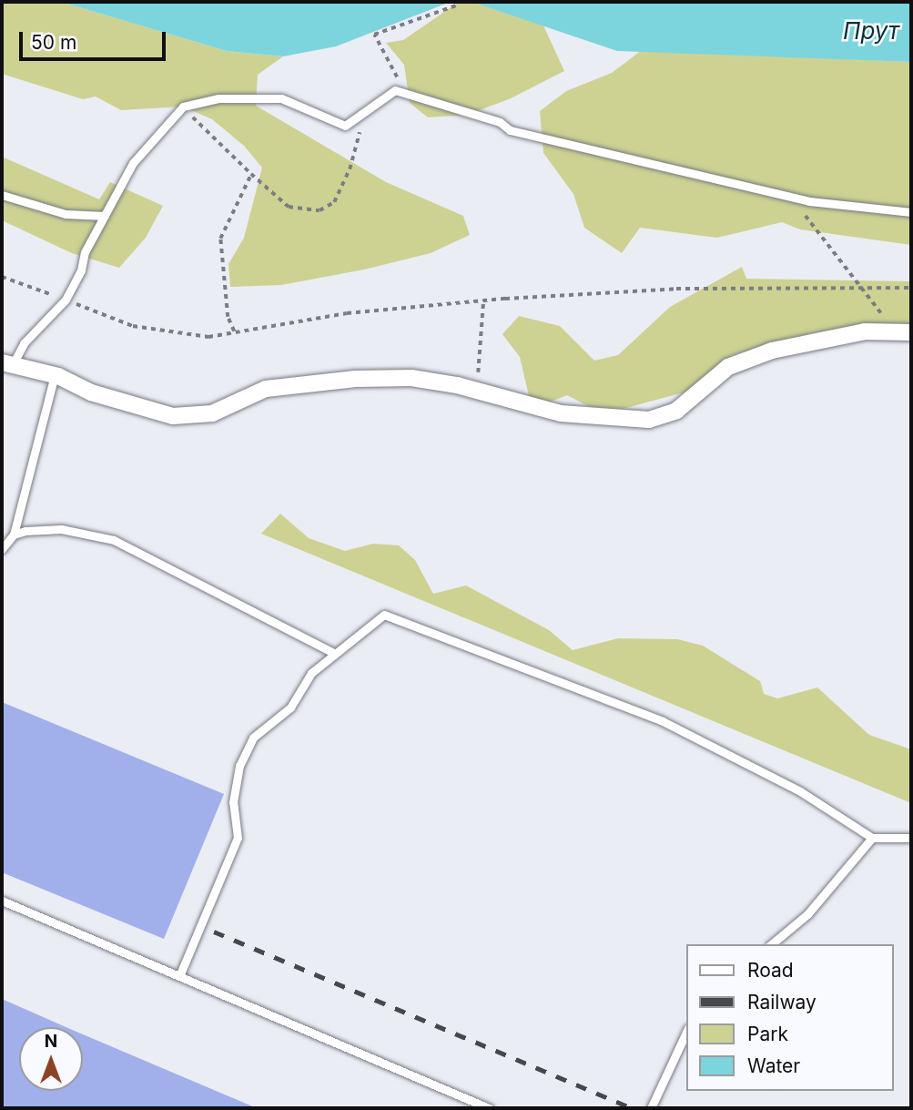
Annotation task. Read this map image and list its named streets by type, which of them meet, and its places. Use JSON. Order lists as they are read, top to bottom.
{
  "water": ["Прут"],
  "legend": [
    "Road",
    "Railway",
    "Park",
    "Water"
  ],
  "scale_bar": "50 m",
  "north": "top"
}
